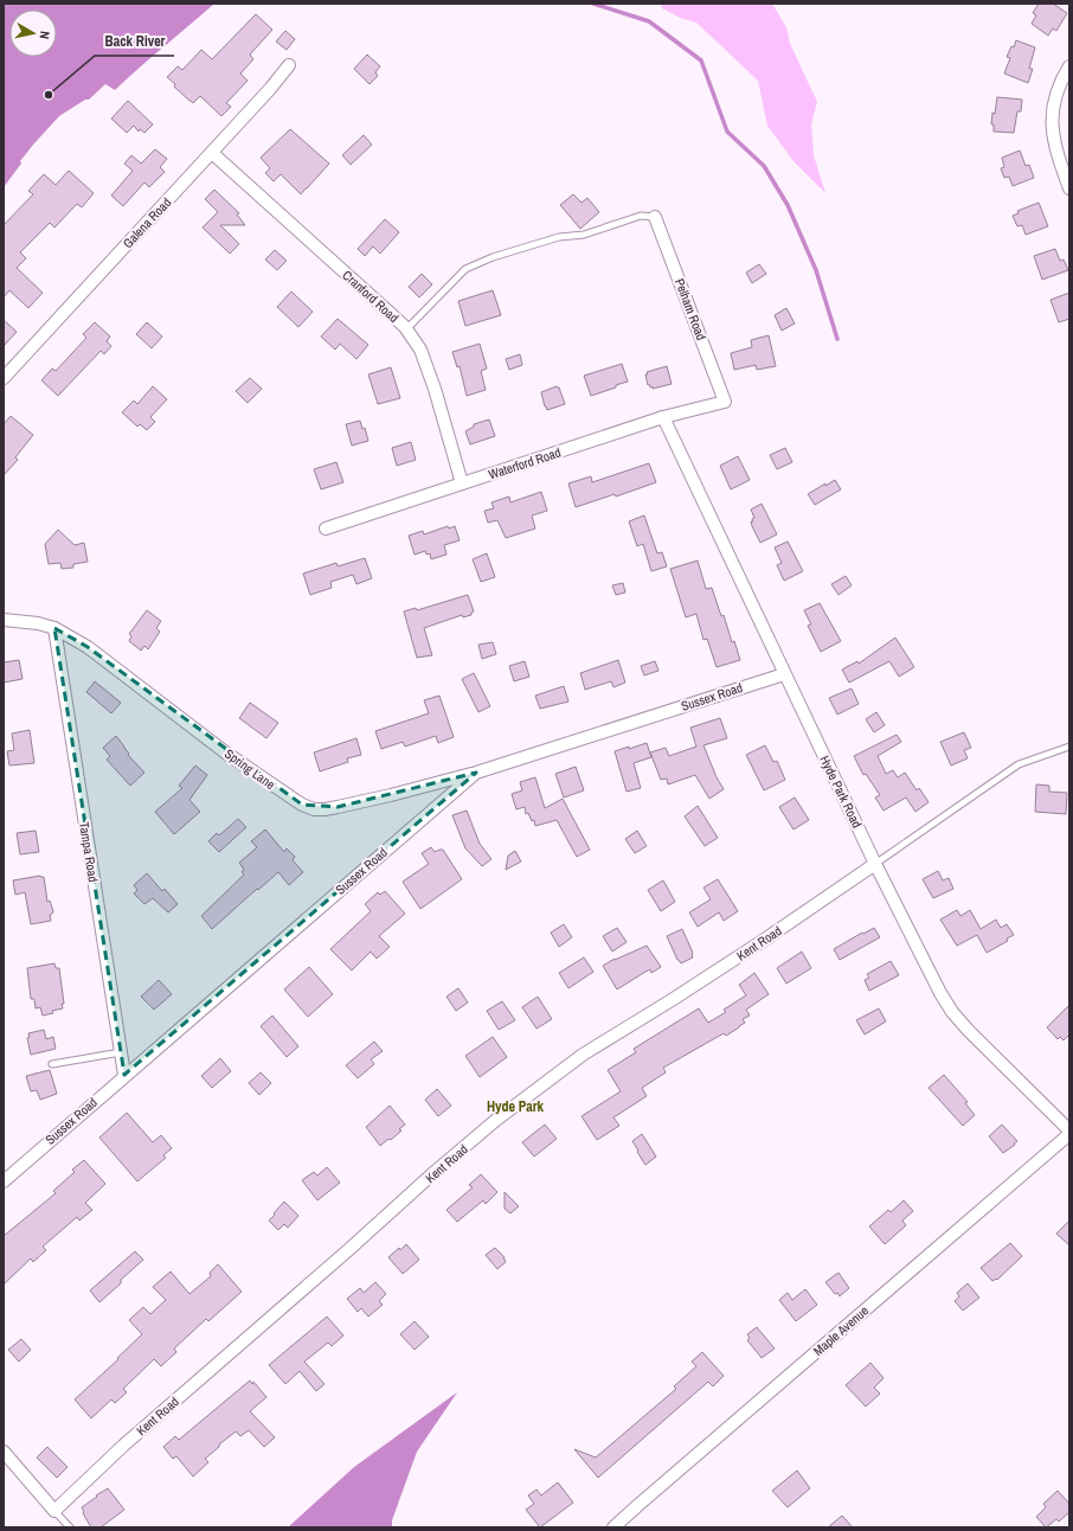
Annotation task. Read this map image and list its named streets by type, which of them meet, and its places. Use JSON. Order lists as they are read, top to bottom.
{
  "streets": {
    "street": [
      "Galena Road",
      "Cranford Road",
      "Pelham Road",
      "Waterford Road",
      "Sussex Road",
      "Spring Lane",
      "Hyde Park Road",
      "Tampa Road",
      "Kent Road",
      "Maple Avenue"
    ]
  },
  "crossings": [
    ["Galena Road", "Cranford Road"],
    ["Cranford Road", "Waterford Road"],
    ["Pelham Road", "Waterford Road"],
    ["Waterford Road", "Hyde Park Road"],
    ["Sussex Road", "Spring Lane"],
    ["Sussex Road", "Hyde Park Road"],
    ["Sussex Road", "Tampa Road"],
    ["Spring Lane", "Tampa Road"],
    ["Hyde Park Road", "Kent Road"],
    ["Hyde Park Road", "Maple Avenue"]
  ],
  "districts": ["Hyde Park"],
  "places": ["Back River"],
  "north": "right"
}
